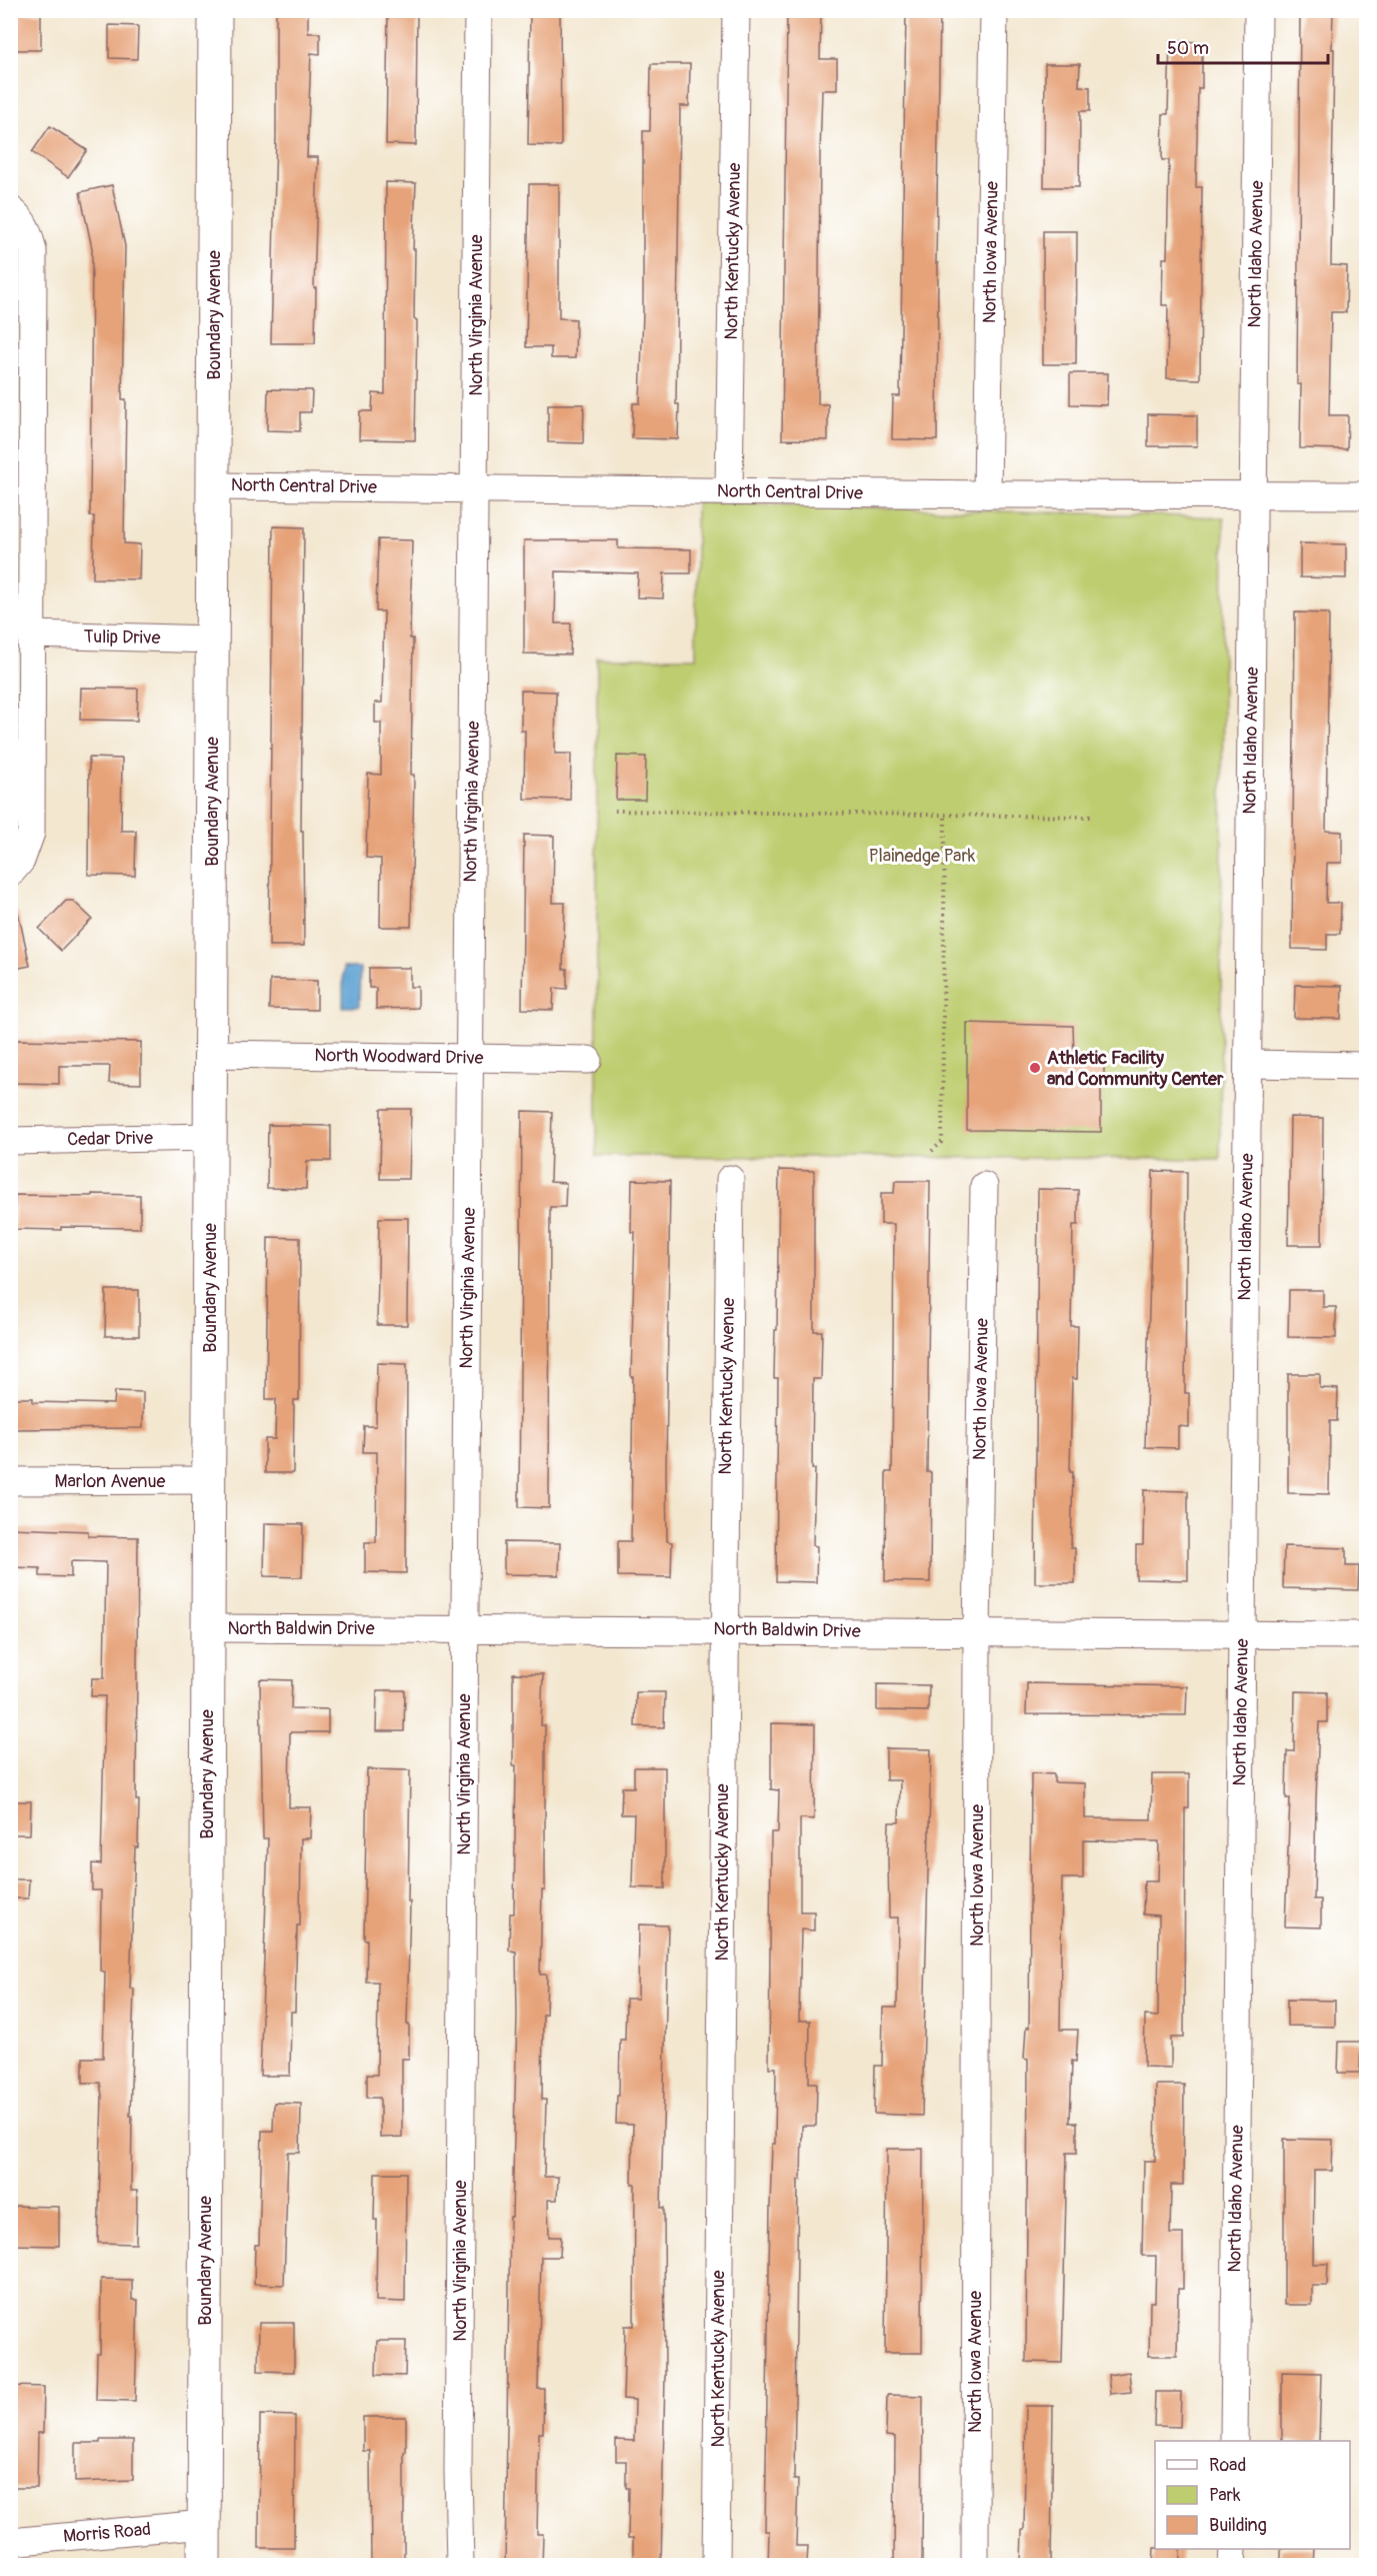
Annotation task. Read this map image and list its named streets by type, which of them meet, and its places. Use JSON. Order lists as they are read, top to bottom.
{
  "streets": {
    "main road": ["Boundary Avenue"],
    "street": [
      "North Kentucky Avenue",
      "North Iowa Avenue",
      "North Idaho Avenue",
      "North Virginia Avenue",
      "North Central Drive",
      "Tulip Drive",
      "North Woodward Drive",
      "Cedar Drive",
      "Marlon Avenue",
      "North Baldwin Drive",
      "Morris Road"
    ]
  },
  "crossings": [
    ["North Kentucky Avenue", "North Central Drive"],
    ["North Kentucky Avenue", "North Baldwin Drive"],
    ["North Iowa Avenue", "North Central Drive"],
    ["North Iowa Avenue", "North Baldwin Drive"],
    ["North Idaho Avenue", "North Central Drive"],
    ["North Idaho Avenue", "North Baldwin Drive"],
    ["Boundary Avenue", "North Central Drive"],
    ["Boundary Avenue", "Tulip Drive"],
    ["Boundary Avenue", "North Woodward Drive"],
    ["Boundary Avenue", "Cedar Drive"],
    ["Boundary Avenue", "Marlon Avenue"],
    ["Boundary Avenue", "North Baldwin Drive"],
    ["Boundary Avenue", "Morris Road"],
    ["North Virginia Avenue", "North Central Drive"],
    ["North Virginia Avenue", "North Woodward Drive"],
    ["North Virginia Avenue", "North Baldwin Drive"]
  ],
  "parks": ["Plainedge Park"],
  "places": ["Athletic Facility and Community Center"],
  "legend": ["Road", "Park", "Building"],
  "scale_bar": "50 m"
}
